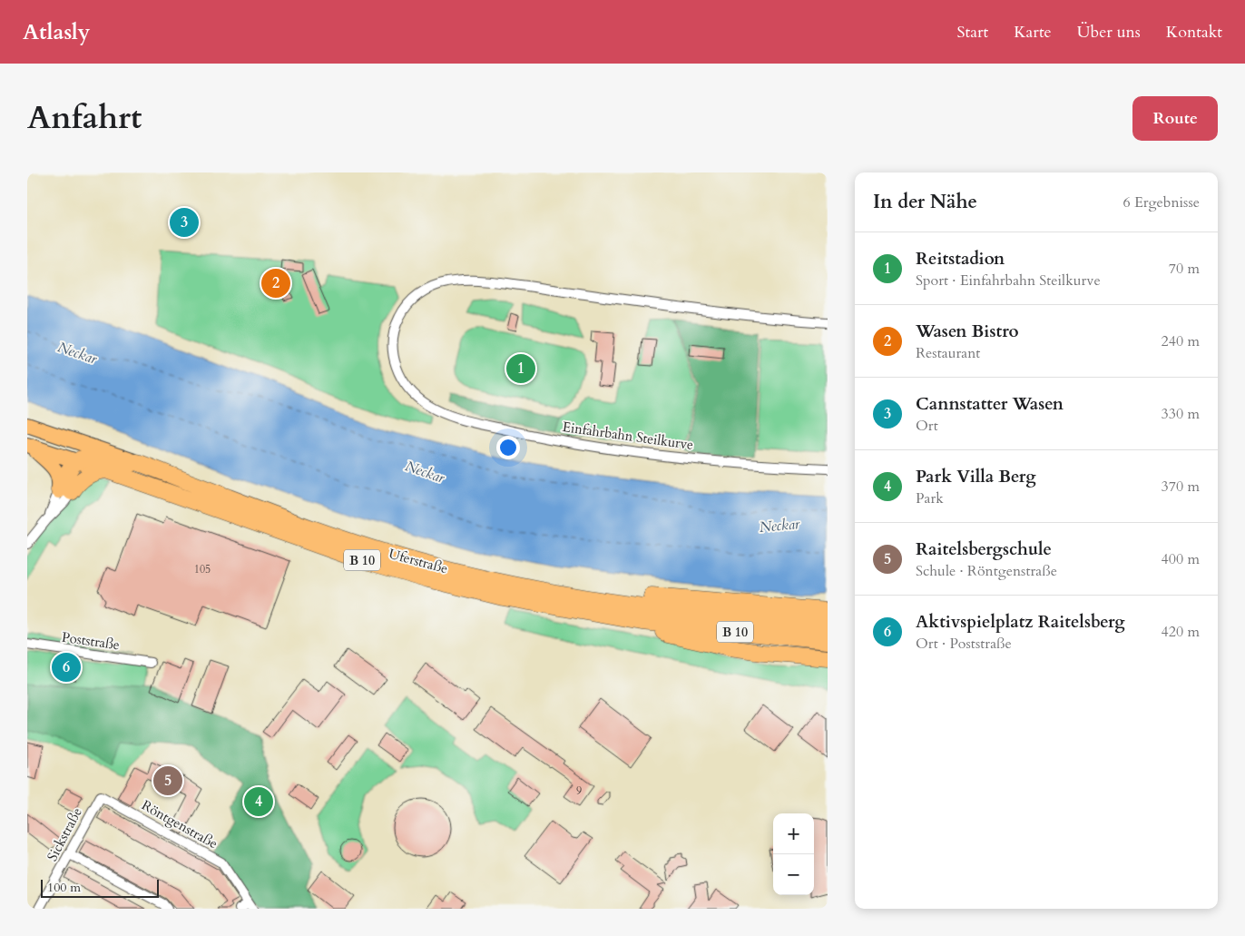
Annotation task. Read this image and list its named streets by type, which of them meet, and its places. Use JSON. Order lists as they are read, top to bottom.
{
  "streets": {
    "highway": ["B 10", "Uferstraße"],
    "street": [
      "Einfahrbahn Steilkurve",
      "Poststraße",
      "Röntgenstraße",
      "Sickstraße"
    ]
  },
  "crossings": [
    ["B 10", "Uferstraße"],
    ["Röntgenstraße", "Sickstraße"]
  ],
  "water": ["Neckar"],
  "house_numbers": ["105", "9"],
  "scale_bar": "100 m",
  "page": {
    "header": "Atlasly",
    "nav": [
      "Start",
      "Karte",
      "Über uns",
      "Kontakt"
    ],
    "title": "Anfahrt",
    "buttons": "Route",
    "heading": ["In der Nähe", "6 Ergebnisse"],
    "pins": [
      "3",
      "2",
      "1",
      "6",
      "5",
      "4"
    ],
    "list": [
      {
        "mark": "1",
        "name": "Reitstadion",
        "note": "Sport · Einfahrbahn Steilkurve",
        "value": "70 m"
      },
      {
        "mark": "2",
        "name": "Wasen Bistro",
        "note": "Restaurant",
        "value": "240 m"
      },
      {
        "mark": "3",
        "name": "Cannstatter Wasen",
        "note": "Ort",
        "value": "330 m"
      },
      {
        "mark": "4",
        "name": "Park Villa Berg",
        "note": "Park",
        "value": "370 m"
      },
      {
        "mark": "5",
        "name": "Raitelsbergschule",
        "note": "Schule · Röntgenstraße",
        "value": "400 m"
      },
      {
        "mark": "6",
        "name": "Aktivspielplatz Raitelsberg",
        "note": "Ort · Poststraße",
        "value": "420 m"
      }
    ],
    "map_buttons": ["+", "−"],
    "scale": "100 m"
  }
}
